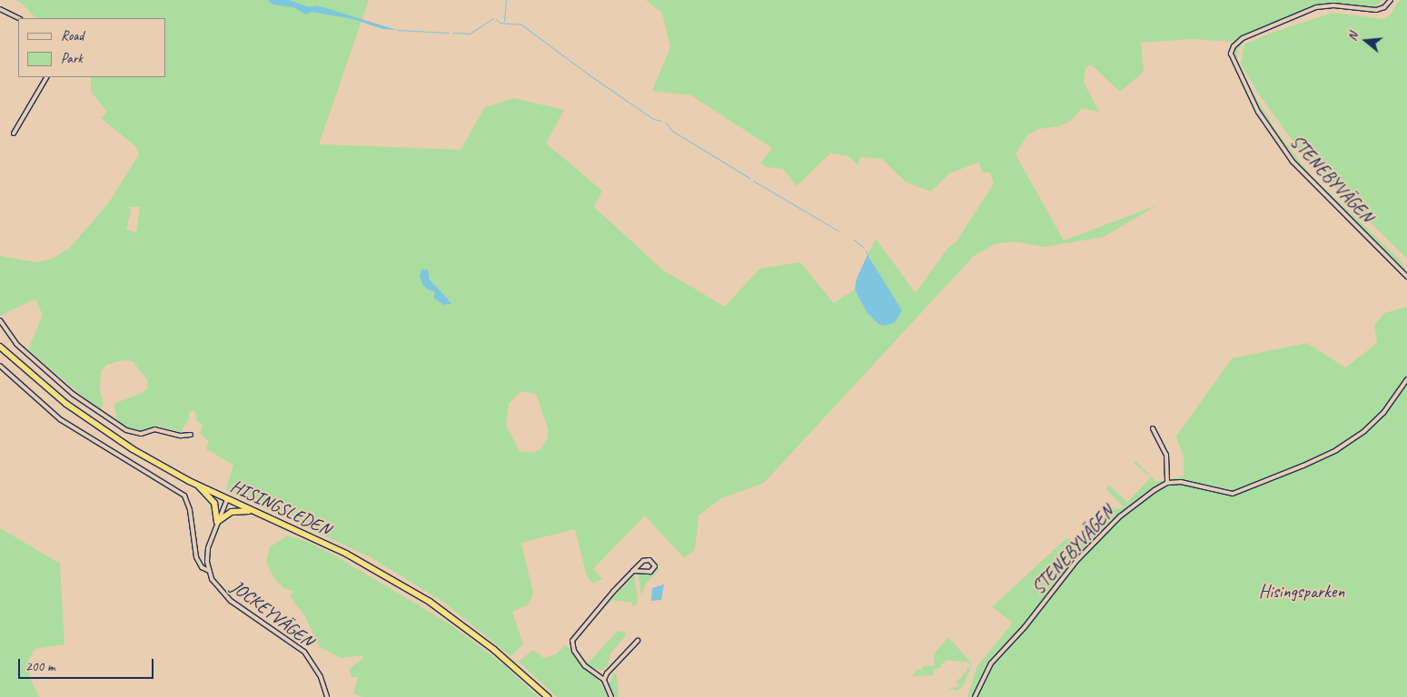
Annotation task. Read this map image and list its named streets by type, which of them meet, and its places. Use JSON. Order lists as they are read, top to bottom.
{
  "streets": {
    "highway": ["HISINGSLEDEN"],
    "street": ["STENEBYVÄGEN", "JOCKEYVÄGEN"]
  },
  "crossings": [
    ["HISINGSLEDEN", "JOCKEYVÄGEN"]
  ],
  "parks": ["Hisingsparken"],
  "legend": ["Road", "Park"],
  "scale_bar": "200 m",
  "north": "left"
}
